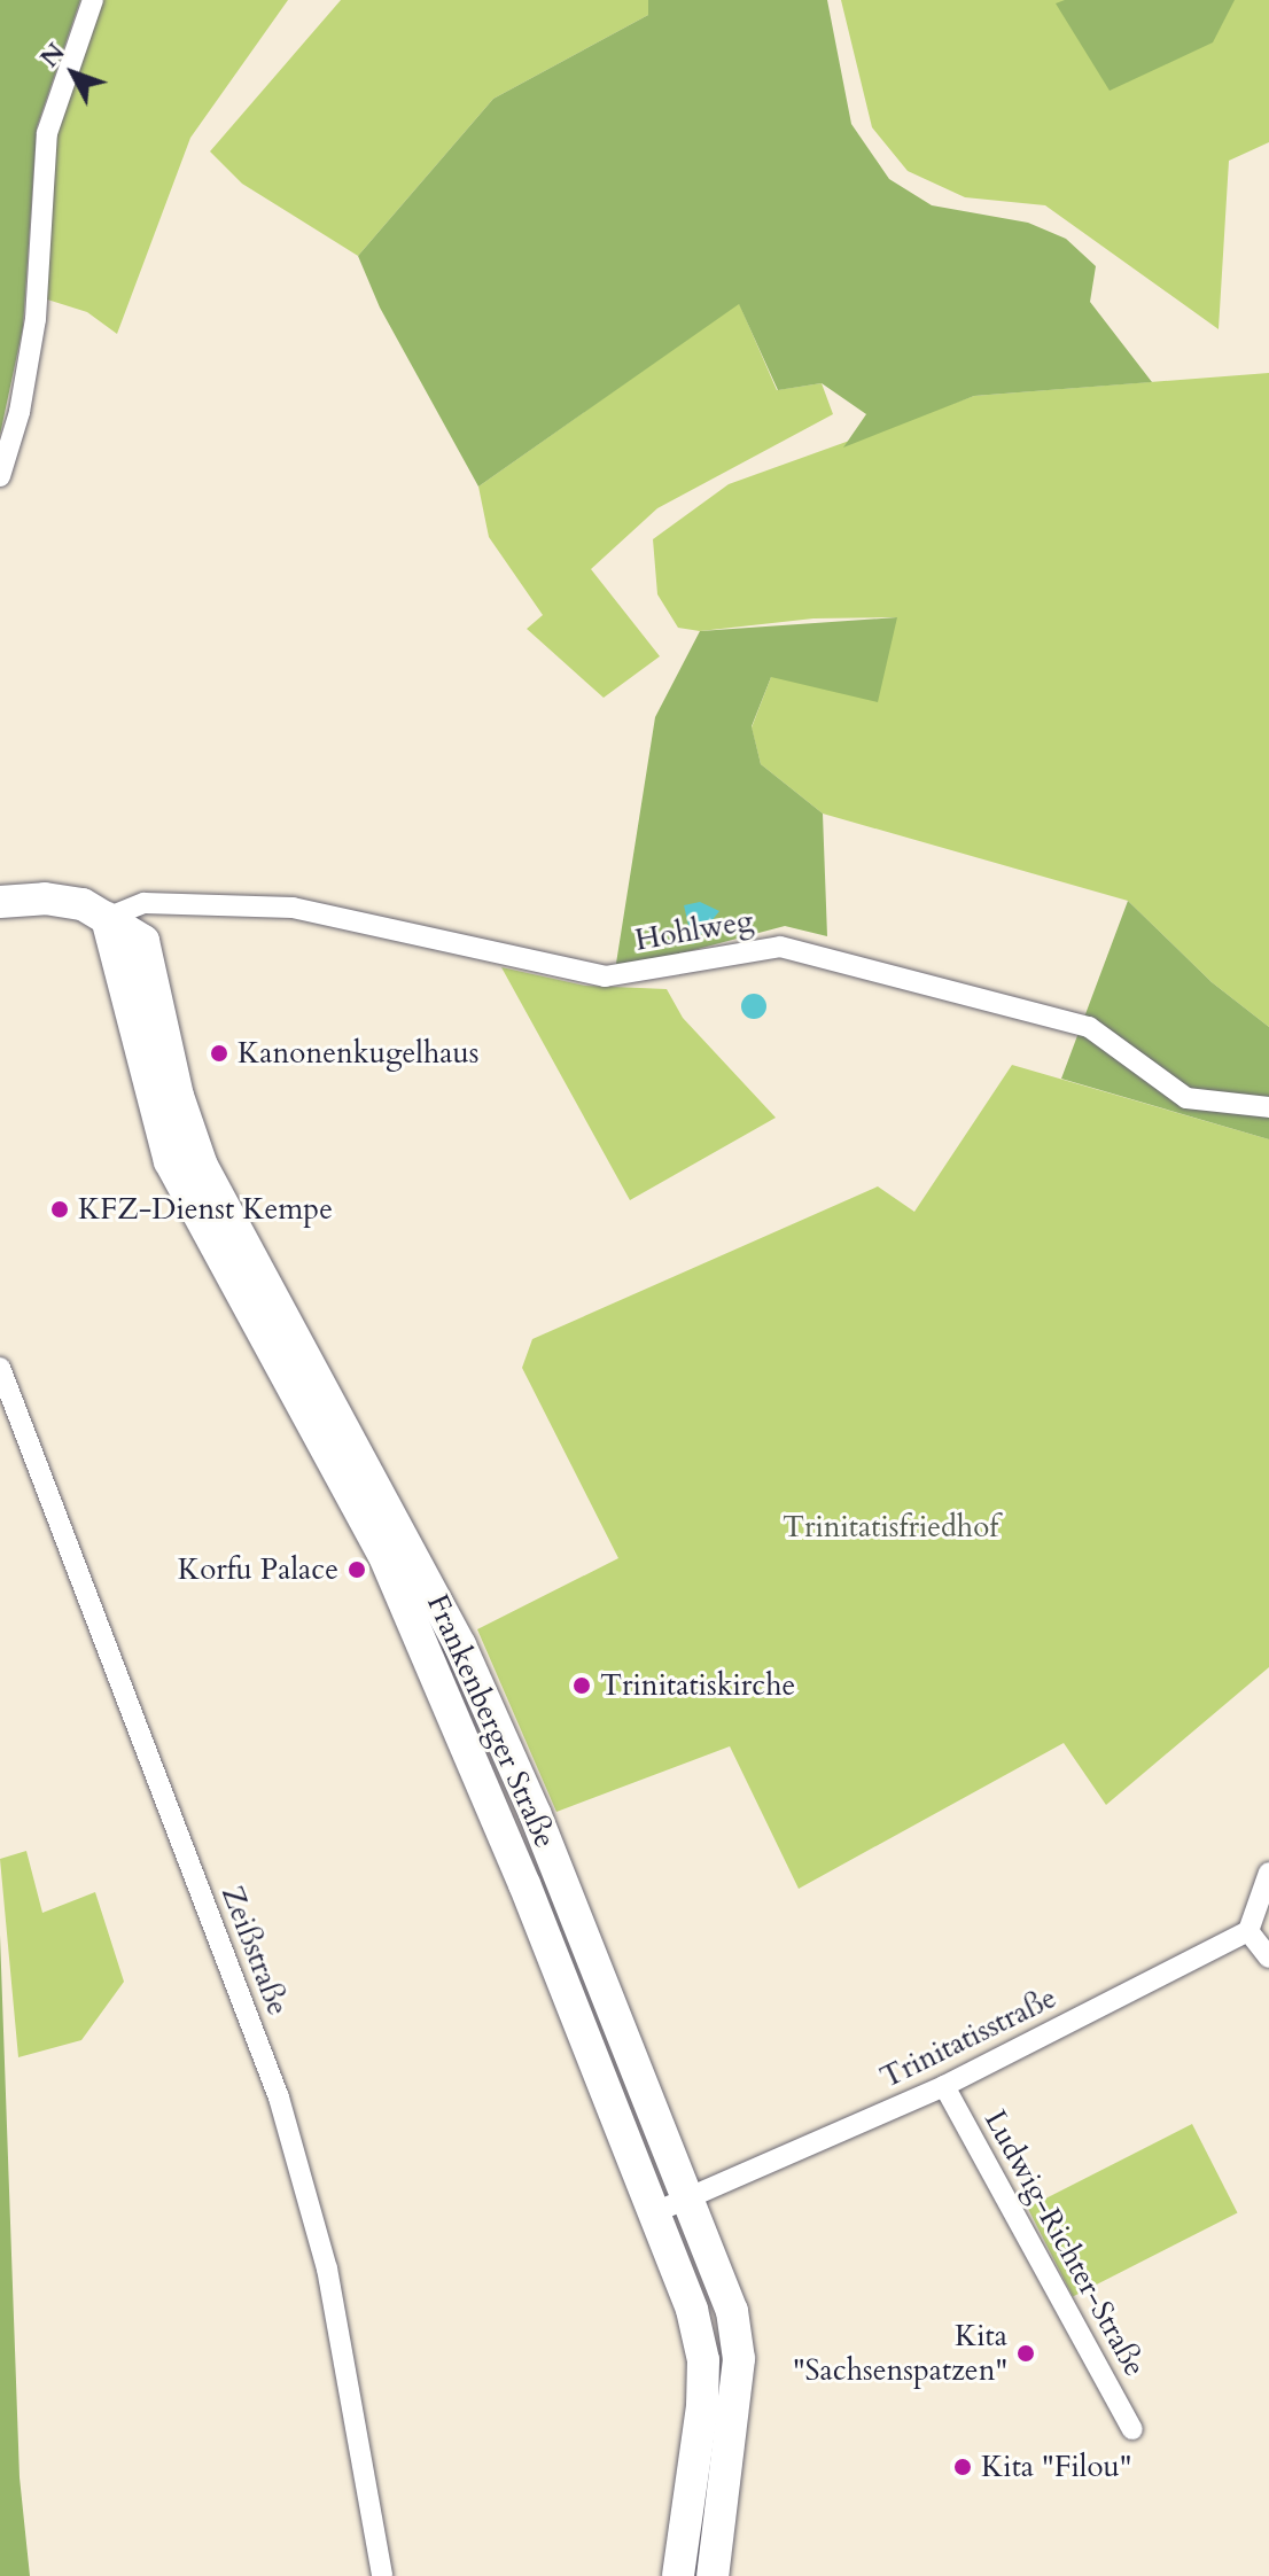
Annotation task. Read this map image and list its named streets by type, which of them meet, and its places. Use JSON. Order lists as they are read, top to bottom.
{
  "streets": {
    "main road": ["Frankenberger Straße"],
    "street": [
      "Hohlweg",
      "Zeißstraße",
      "Trinitatisstraße",
      "Ludwig-Richter-Straße"
    ]
  },
  "crossings": [
    ["Hohlweg", "Frankenberger Straße"],
    ["Frankenberger Straße", "Trinitatisstraße"],
    ["Trinitatisstraße", "Ludwig-Richter-Straße"]
  ],
  "parks": ["Trinitatisfriedhof"],
  "places": [
    "Kanonenkugelhaus",
    "KFZ-Dienst Kempe",
    "Korfu Palace",
    "Trinitatiskirche",
    "Kita \"Sachsenspatzen\"",
    "Kita \"Filou\""
  ],
  "north": "top left"
}
